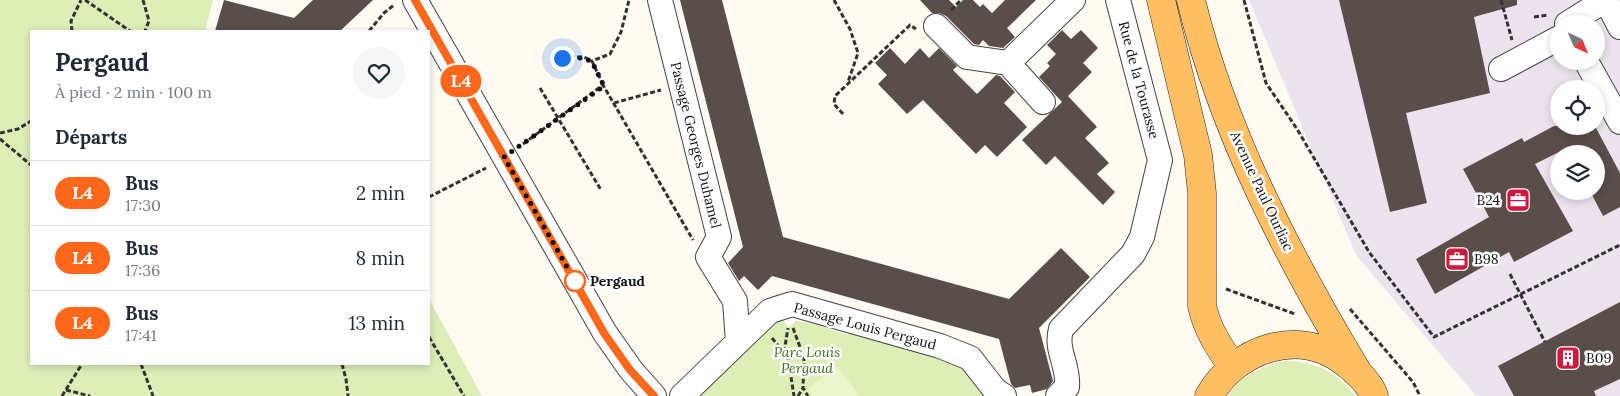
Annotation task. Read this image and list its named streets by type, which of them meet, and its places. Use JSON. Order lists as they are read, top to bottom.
{
  "streets": {
    "main road": ["Avenue Paul Ourliac"],
    "street": ["Rue de la Tourasse", "Passage Georges Duhamel", "Passage Louis Pergaud"]
  },
  "parks": ["Parc Louis Pergaud"],
  "places": {
    "office": ["B24", "B98"],
    "other": ["Pergaud"],
    "building": ["B09"]
  },
  "lines": ["bus line L4"],
  "north": "bottom right",
  "page": {
    "on_map": "L4",
    "heading": [
      ["Pergaud", "À pied · 2 min · 100 m"],
      "Départs"
    ],
    "list": [
      {
        "mark": "L4",
        "name": "Bus",
        "note": "17:30",
        "value": "2 min"
      },
      {
        "mark": "L4",
        "name": "Bus",
        "note": "17:36",
        "value": "8 min"
      },
      {
        "mark": "L4",
        "name": "Bus",
        "note": "17:41",
        "value": "13 min"
      }
    ]
  }
}
